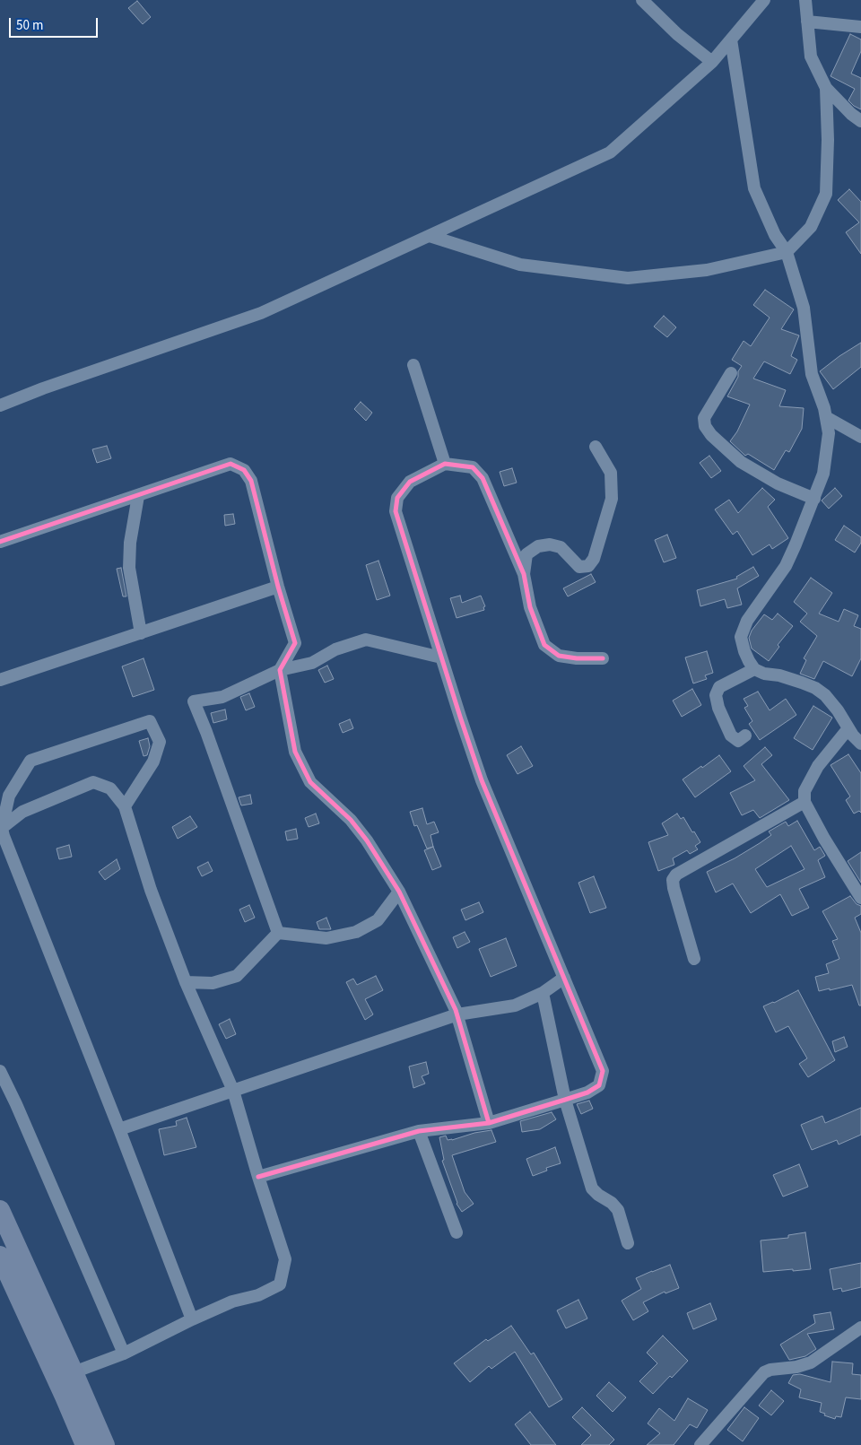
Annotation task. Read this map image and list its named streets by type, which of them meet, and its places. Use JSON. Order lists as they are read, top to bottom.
{
  "scale_bar": "50 m"
}
